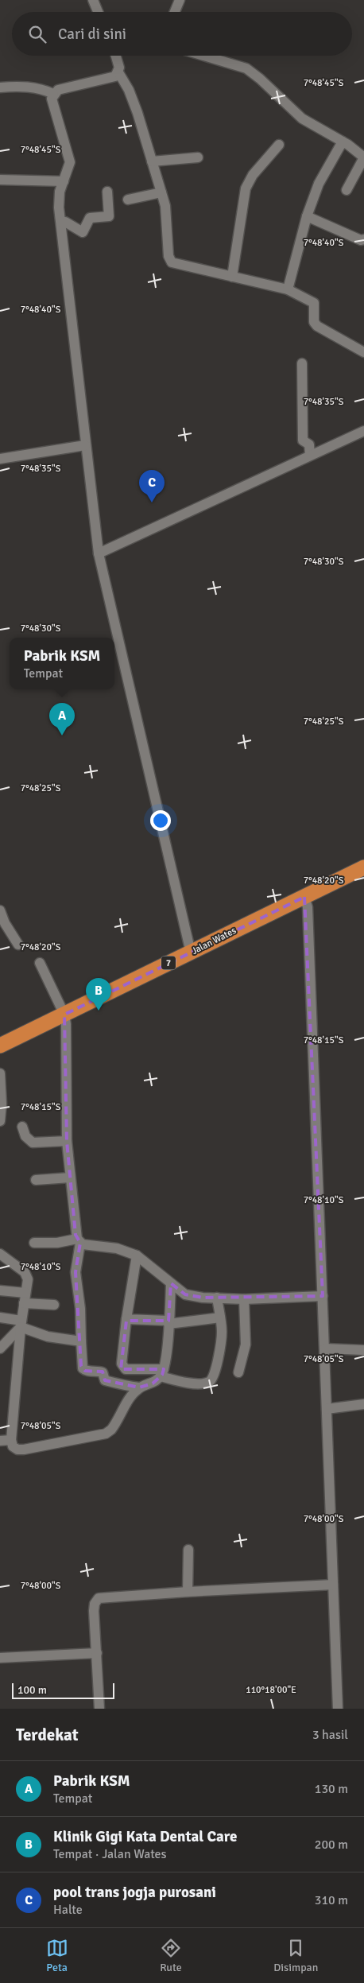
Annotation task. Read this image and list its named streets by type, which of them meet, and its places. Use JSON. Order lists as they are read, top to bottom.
{
  "streets": {
    "highway": ["Jalan Wates", "7"]
  },
  "scale_bar": "100 m",
  "page": {
    "search": "Cari di sini",
    "pins": ["C", "A", "B"],
    "popup": ["Pabrik KSM", "Tempat"],
    "scale": "100 m",
    "heading": ["Terdekat", "3 hasil"],
    "list": [
      {
        "mark": "A",
        "name": "Pabrik KSM",
        "note": "Tempat",
        "value": "130 m"
      },
      {
        "mark": "B",
        "name": "Klinik Gigi Kata Dental Care",
        "note": "Tempat · Jalan Wates",
        "value": "200 m"
      },
      {
        "mark": "C",
        "name": "pool trans jogja purosani",
        "note": "Halte",
        "value": "310 m"
      }
    ],
    "nav": ["Peta", "Rute", "Disimpan"]
  },
  "coordinates": [
    "7°48'45\"S",
    "7°48'40\"S",
    "7°48'35\"S",
    "7°48'30\"S",
    "7°48'25\"S",
    "7°48'20\"S",
    "7°48'15\"S",
    "7°48'10\"S",
    "7°48'05\"S",
    "7°48'00\"S",
    "110°18'00\"E"
  ]
}
